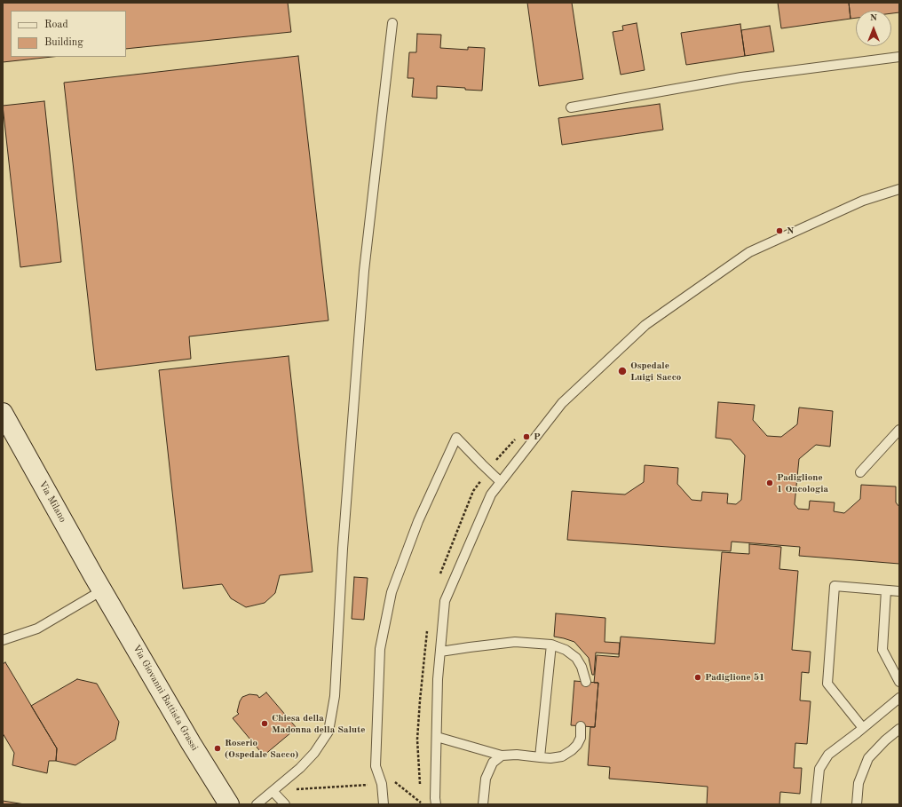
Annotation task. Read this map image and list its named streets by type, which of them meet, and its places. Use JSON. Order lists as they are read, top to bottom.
{
  "streets": {
    "main road": ["Via Milano", "Via Giovanni Battista Grassi"]
  },
  "crossings": [
    ["Via Milano", "Via Giovanni Battista Grassi"]
  ],
  "places": [
    "N",
    "Ospedale Luigi Sacco",
    "P",
    "Padiglione 1 Oncologia",
    "Padiglione 51",
    "Chiesa della Madonna della Salute",
    "Roserio (Ospedale Sacco)"
  ],
  "legend": ["Road", "Building"],
  "north": "top"
}
